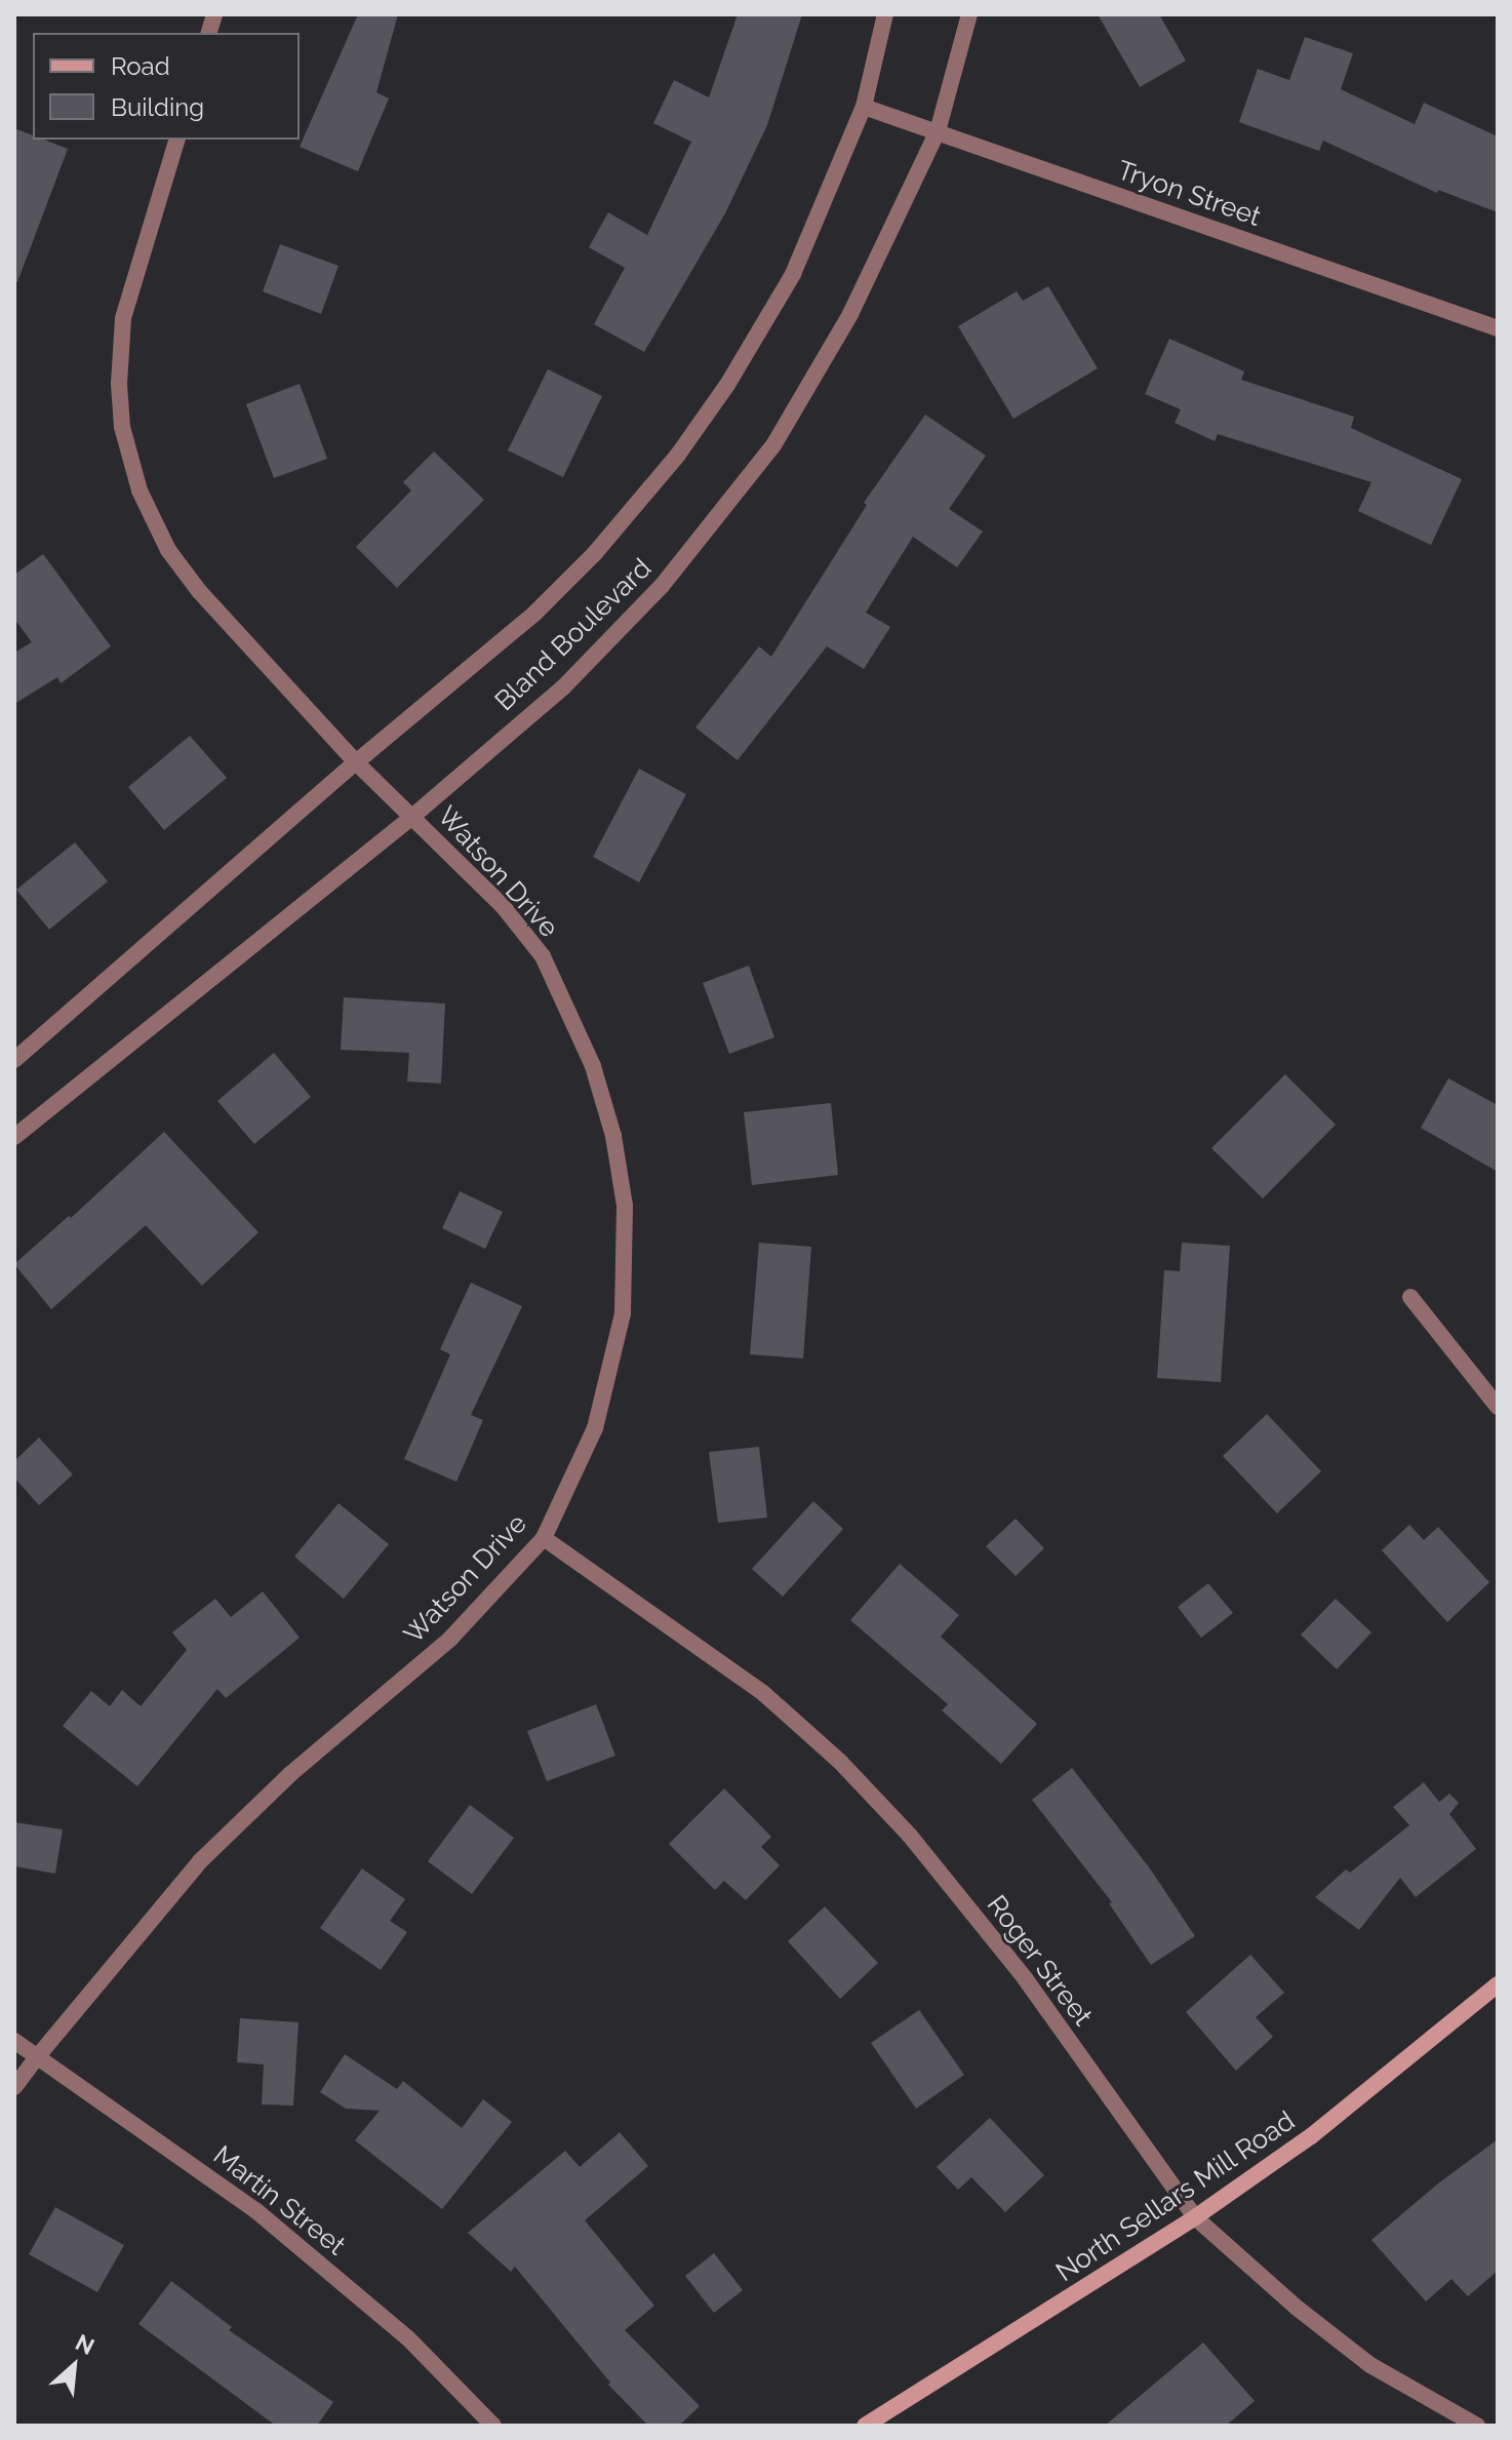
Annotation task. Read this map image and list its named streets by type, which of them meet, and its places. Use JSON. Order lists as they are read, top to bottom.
{
  "streets": {
    "street": [
      "Tryon Street",
      "Bland Boulevard",
      "Watson Drive",
      "Roger Street",
      "North Sellars Mill Road",
      "Martin Street"
    ]
  },
  "crossings": [
    ["Tryon Street", "Bland Boulevard"],
    ["Bland Boulevard", "Watson Drive"],
    ["Watson Drive", "Roger Street"],
    ["Watson Drive", "Martin Street"],
    ["Roger Street", "North Sellars Mill Road"]
  ],
  "legend": ["Road", "Building"],
  "north": "top right"
}
